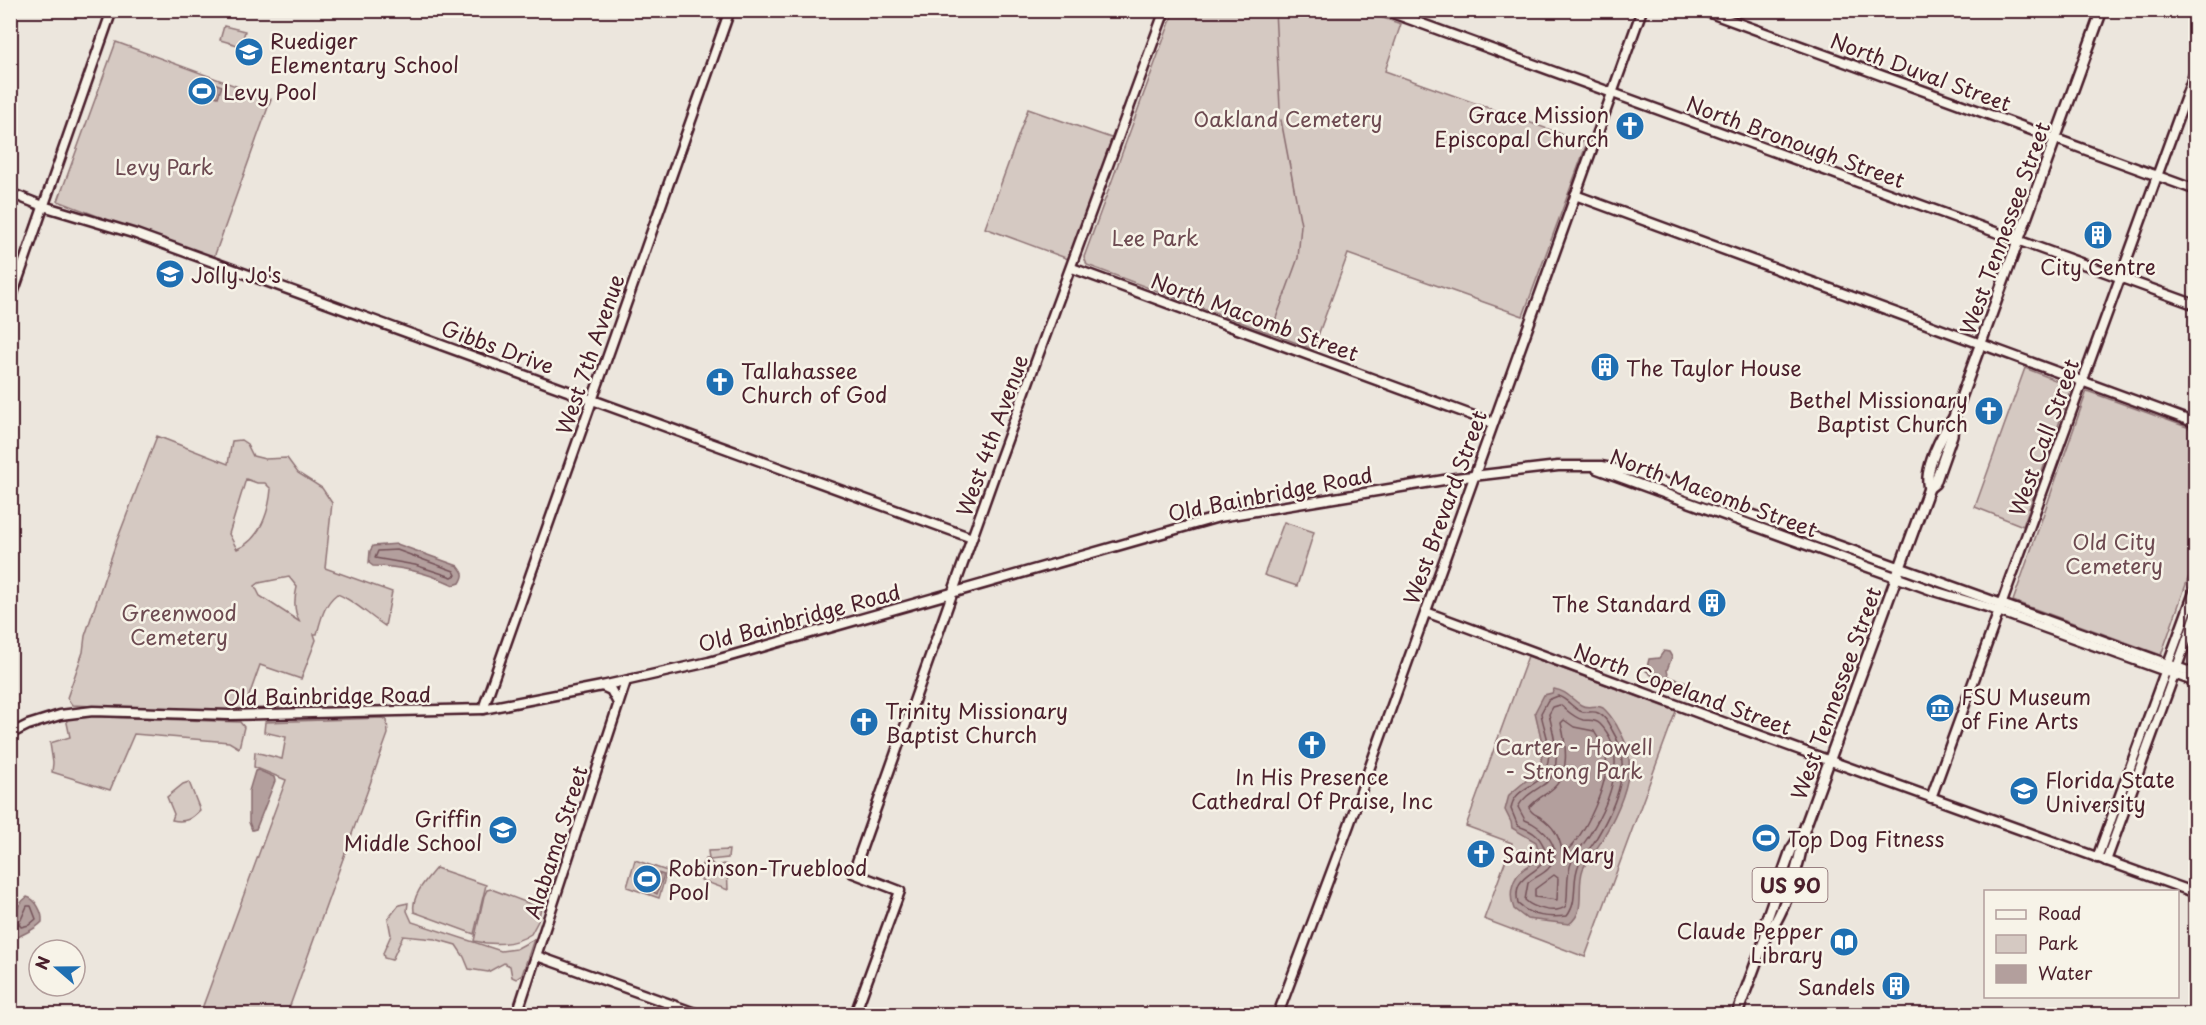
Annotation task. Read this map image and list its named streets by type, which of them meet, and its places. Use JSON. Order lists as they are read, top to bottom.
{
  "streets": {
    "main road": ["West Tennessee Street", "US 90"],
    "street": [
      "North Duval Street",
      "North Bronough Street",
      "North Macomb Street",
      "Gibbs Drive",
      "West 7th Avenue",
      "West 4th Avenue",
      "West Call Street",
      "Old Bainbridge Road",
      "West Brevard Street",
      "North Copeland Street",
      "Alabama Street"
    ]
  },
  "crossings": [
    ["North Duval Street", "West Tennessee Street"],
    ["North Duval Street", "West Call Street"],
    ["North Bronough Street", "West Tennessee Street"],
    ["North Bronough Street", "West Call Street"],
    ["North Bronough Street", "West Brevard Street"],
    ["West Tennessee Street", "North Macomb Street"],
    ["West Tennessee Street", "North Copeland Street"],
    ["North Macomb Street", "West 4th Avenue"],
    ["North Macomb Street", "West Call Street"],
    ["North Macomb Street", "Old Bainbridge Road"],
    ["North Macomb Street", "West Brevard Street"],
    ["Gibbs Drive", "West 7th Avenue"],
    ["Gibbs Drive", "West 4th Avenue"],
    ["West 7th Avenue", "Old Bainbridge Road"],
    ["West 4th Avenue", "Old Bainbridge Road"],
    ["West Call Street", "North Copeland Street"],
    ["Old Bainbridge Road", "West Brevard Street"],
    ["Old Bainbridge Road", "Alabama Street"],
    ["West Brevard Street", "North Copeland Street"]
  ],
  "parks": [
    "Oakland Cemetery",
    "Levy Park",
    "Lee Park",
    "Old City Cemetery",
    "Greenwood Cemetery",
    "Carter - Howell - Strong Park"
  ],
  "places": {
    "school or university": [
      "Ruediger Elementary School",
      "Jolly Jo's",
      "Florida State University",
      "Griffin Middle School"
    ],
    "sports": ["Levy Pool", "Top Dog Fitness", "Robinson-Trueblood Pool"],
    "church": [
      "Grace Mission Episcopal Church",
      "Tallahassee Church of God",
      "Bethel Missionary Baptist Church",
      "Trinity Missionary Baptist Church",
      "In His Presence Cathedral Of Praise, Inc",
      "Saint Mary"
    ],
    "building": [
      "City Centre",
      "The Taylor House",
      "The Standard",
      "Sandels"
    ],
    "museum": ["FSU Museum of Fine Arts"],
    "library": ["Claude Pepper Library"]
  },
  "legend": ["Road", "Park", "Water"],
  "north": "left"
}
